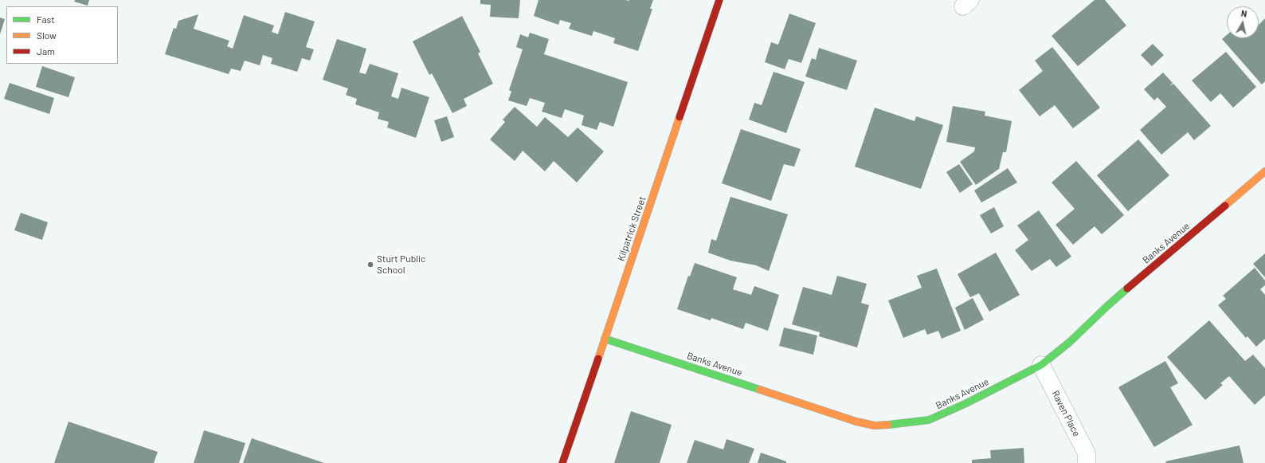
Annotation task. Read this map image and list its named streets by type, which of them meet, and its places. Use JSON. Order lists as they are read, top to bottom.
{
  "streets": {
    "street": ["Kilpatrick Street", "Banks Avenue", "Raven Place"]
  },
  "crossings": [
    ["Kilpatrick Street", "Banks Avenue"],
    ["Banks Avenue", "Raven Place"]
  ],
  "places": ["Sturt Public School"],
  "legend": ["Fast", "Slow", "Jam"],
  "north": "top"
}
